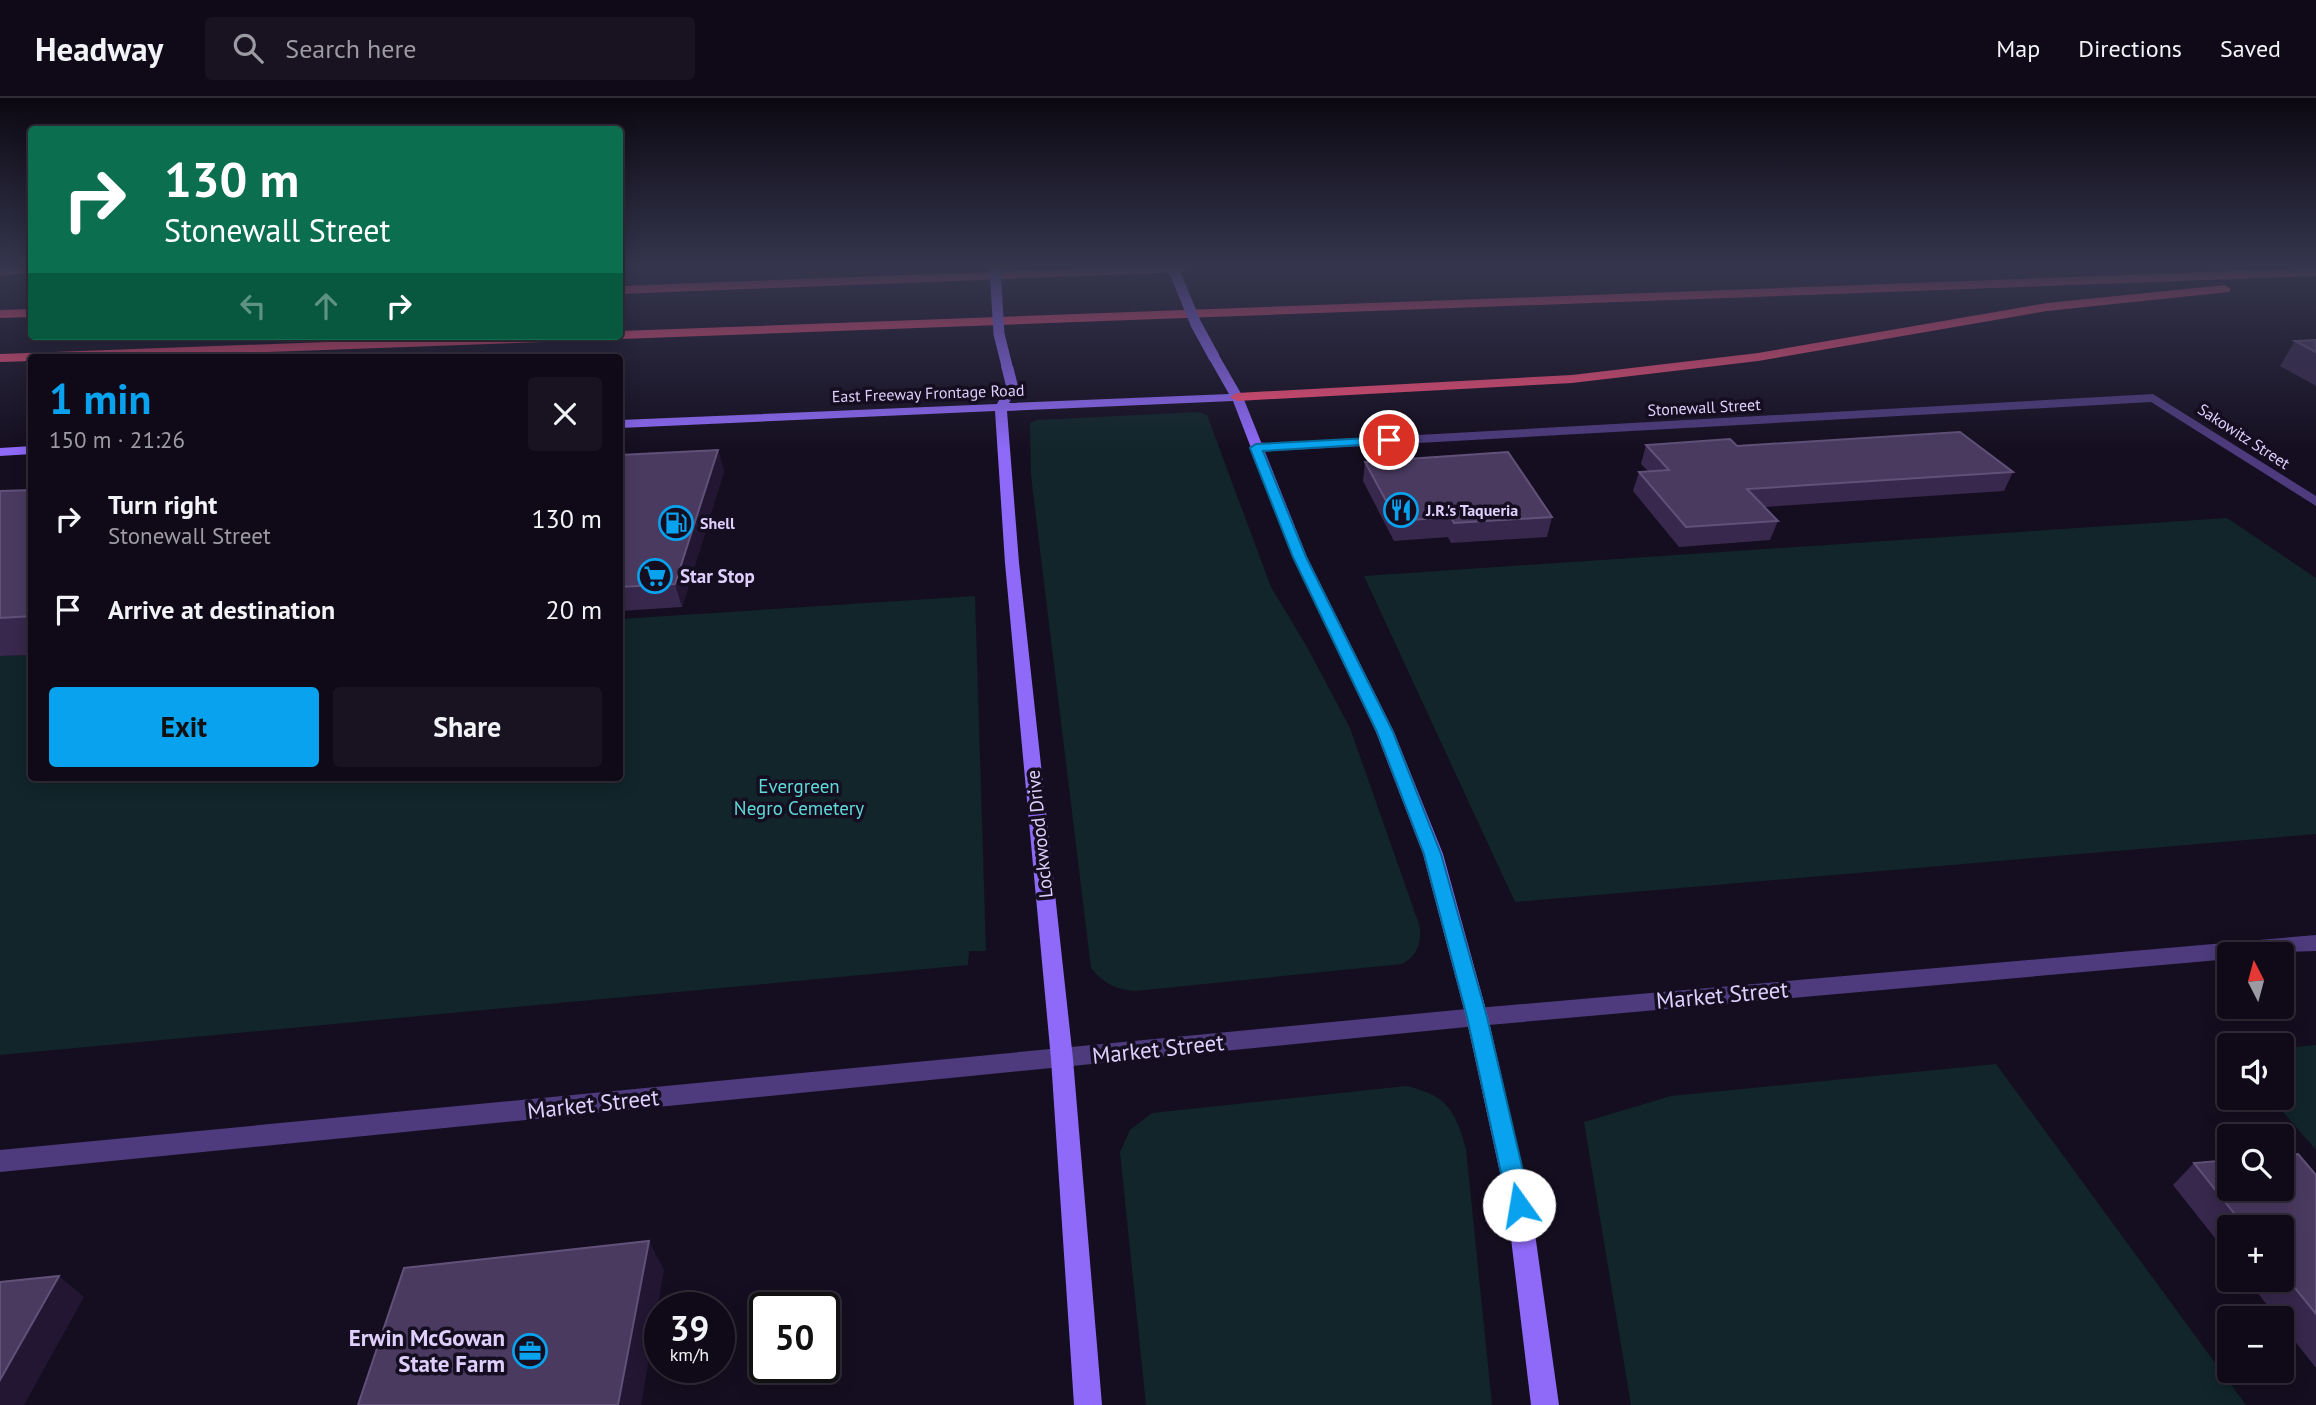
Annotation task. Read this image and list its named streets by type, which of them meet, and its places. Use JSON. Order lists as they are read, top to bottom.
{
  "streets": {
    "main road": ["East Freeway Frontage Road", "Lockwood Drive"],
    "street": ["Stonewall Street", "Sakowitz Street", "Market Street"]
  },
  "crossings": [
    ["East Freeway Frontage Road", "Lockwood Drive"],
    ["Stonewall Street", "Sakowitz Street"],
    ["Lockwood Drive", "Market Street"]
  ],
  "parks": ["Evergreen Negro Cemetery"],
  "places": {
    "restaurant": ["J.R.'s Taqueria"],
    "fuel station": ["Shell"],
    "supermarket": ["Star Stop"],
    "office": ["Erwin McGowan State Farm"]
  },
  "north": "top",
  "page": {
    "header": "Headway",
    "search": "Search here",
    "nav": ["Map", "Directions", "Saved"],
    "turn": ["130 m", "Stonewall Street"],
    "heading": ["1 min", "150 m · 21:26"],
    "list": [
      {
        "name": "Turn right",
        "note": "Stonewall Street",
        "value": "130 m"
      },
      {
        "name": "Arrive at destination",
        "value": "20 m"
      }
    ],
    "buttons": ["Exit", "Share"],
    "map_buttons": ["+", "−"],
    "speed": "39 km/h",
    "limit": "50"
  }
}
